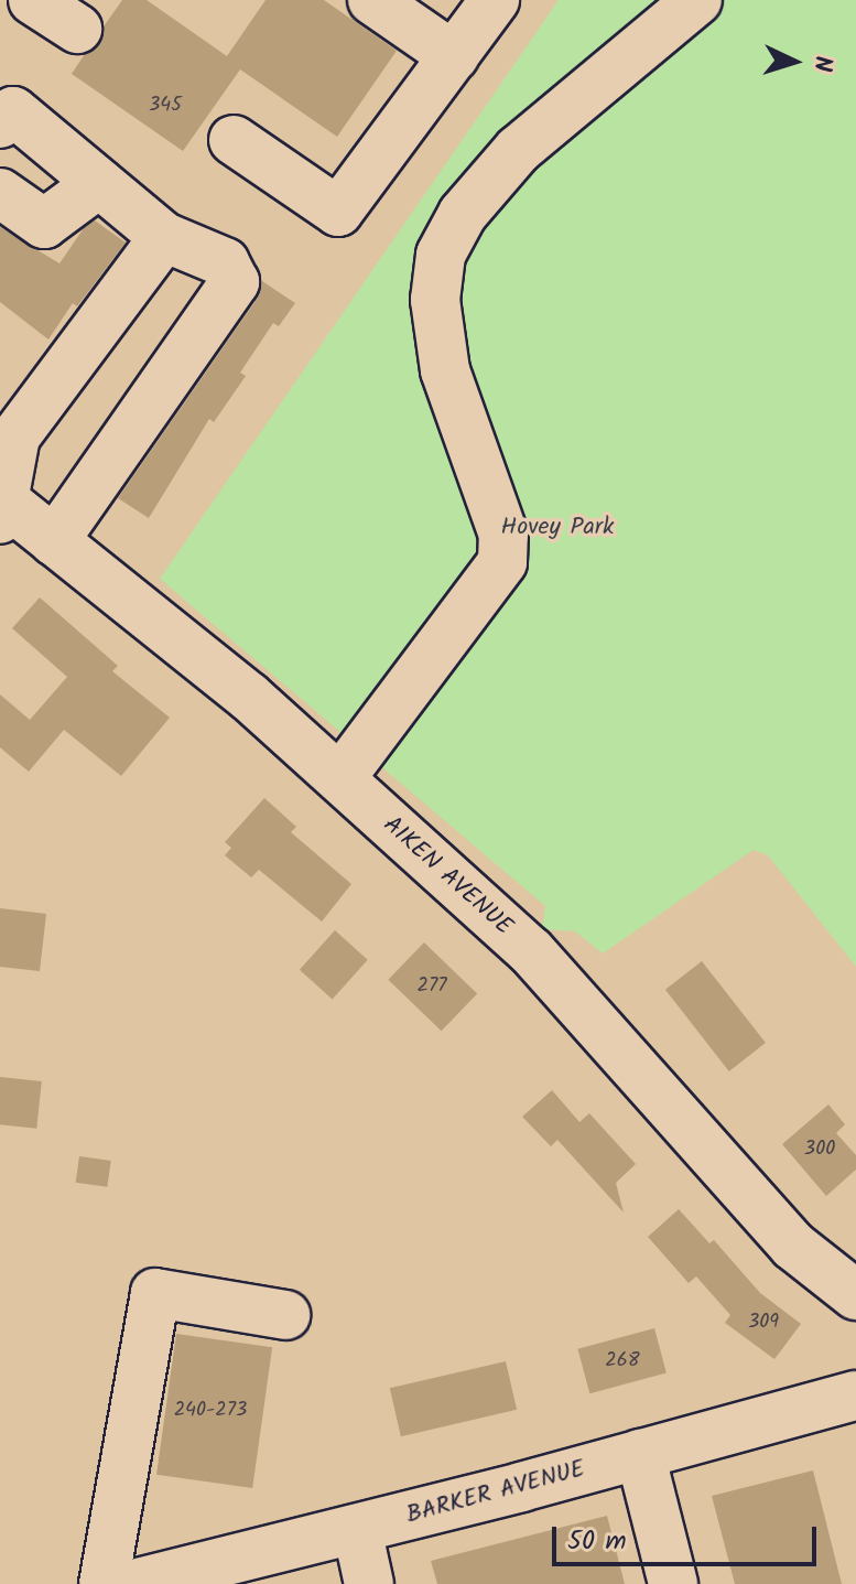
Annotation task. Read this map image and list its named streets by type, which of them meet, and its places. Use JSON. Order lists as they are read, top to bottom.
{
  "streets": {
    "street": ["AIKEN AVENUE", "BARKER AVENUE"]
  },
  "parks": ["Hovey Park"],
  "house_numbers": [
    "345",
    "277",
    "300",
    "309",
    "268",
    "240-273"
  ],
  "scale_bar": "50 m",
  "north": "right"
}
